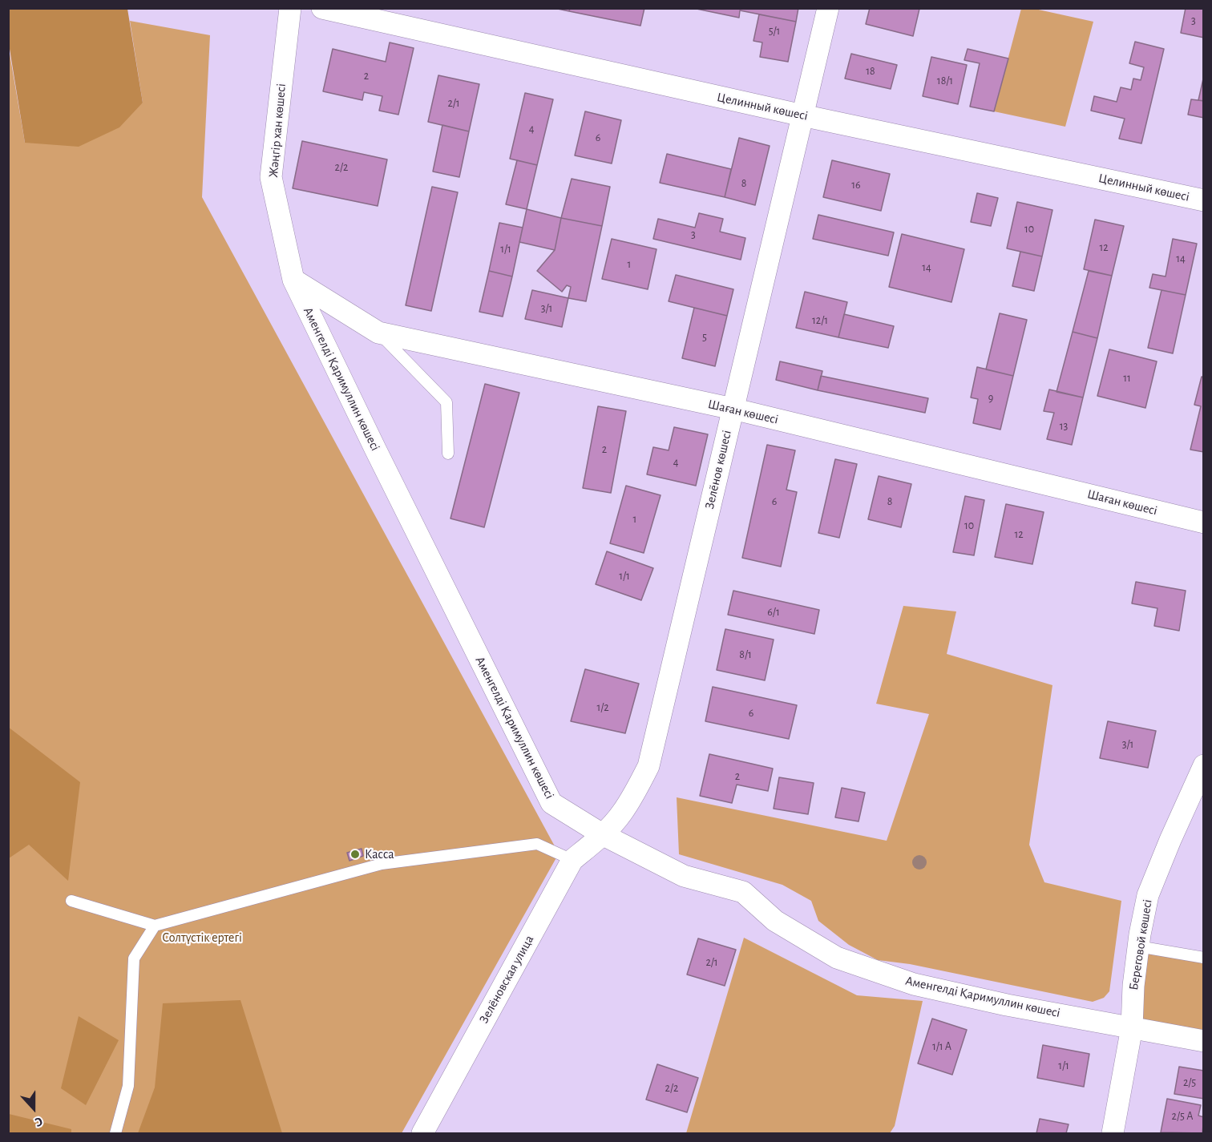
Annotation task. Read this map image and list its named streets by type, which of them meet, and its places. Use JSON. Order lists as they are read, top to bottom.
{
  "streets": {
    "street": [
      "Целинный көшесі",
      "Жәңгір хан көшесі",
      "Аменгелді Қаримуллин көшесі",
      "Шаған көшесі",
      "Зелёнов көшесі",
      "Береговой көшесі",
      "Зелёновская улица"
    ]
  },
  "crossings": [
    ["Целинный көшесі", "Зелёнов көшесі"],
    ["Жәңгір хан көшесі", "Аменгелді Қаримуллин көшесі"],
    ["Жәңгір хан көшесі", "Шаған көшесі"],
    ["Аменгелді Қаримуллин көшесі", "Шаған көшесі"],
    ["Аменгелді Қаримуллин көшесі", "Зелёнов көшесі"],
    ["Аменгелді Қаримуллин көшесі", "Береговой көшесі"],
    ["Аменгелді Қаримуллин көшесі", "Зелёновская улица"],
    ["Шаған көшесі", "Зелёнов көшесі"],
    ["Зелёнов көшесі", "Зелёновская улица"]
  ],
  "parks": ["Солтүстік ертегі"],
  "places": ["Касса"],
  "house_numbers": [
    "3",
    "5/1",
    "18",
    "2",
    "18/1",
    "2/1",
    "4",
    "6",
    "2/2",
    "8",
    "16",
    "10",
    "3",
    "12",
    "1/1",
    "14",
    "1",
    "14",
    "3/1",
    "12/1",
    "5",
    "11",
    "9",
    "13",
    "2",
    "4",
    "6",
    "8",
    "1",
    "10",
    "12",
    "1/1",
    "6/1",
    "8/1",
    "1/2",
    "6",
    "3/1",
    "2",
    "2/1",
    "1/1 А",
    "1/1",
    "2/5",
    "2/2",
    "2/5 А"
  ],
  "north": "bottom"
}
